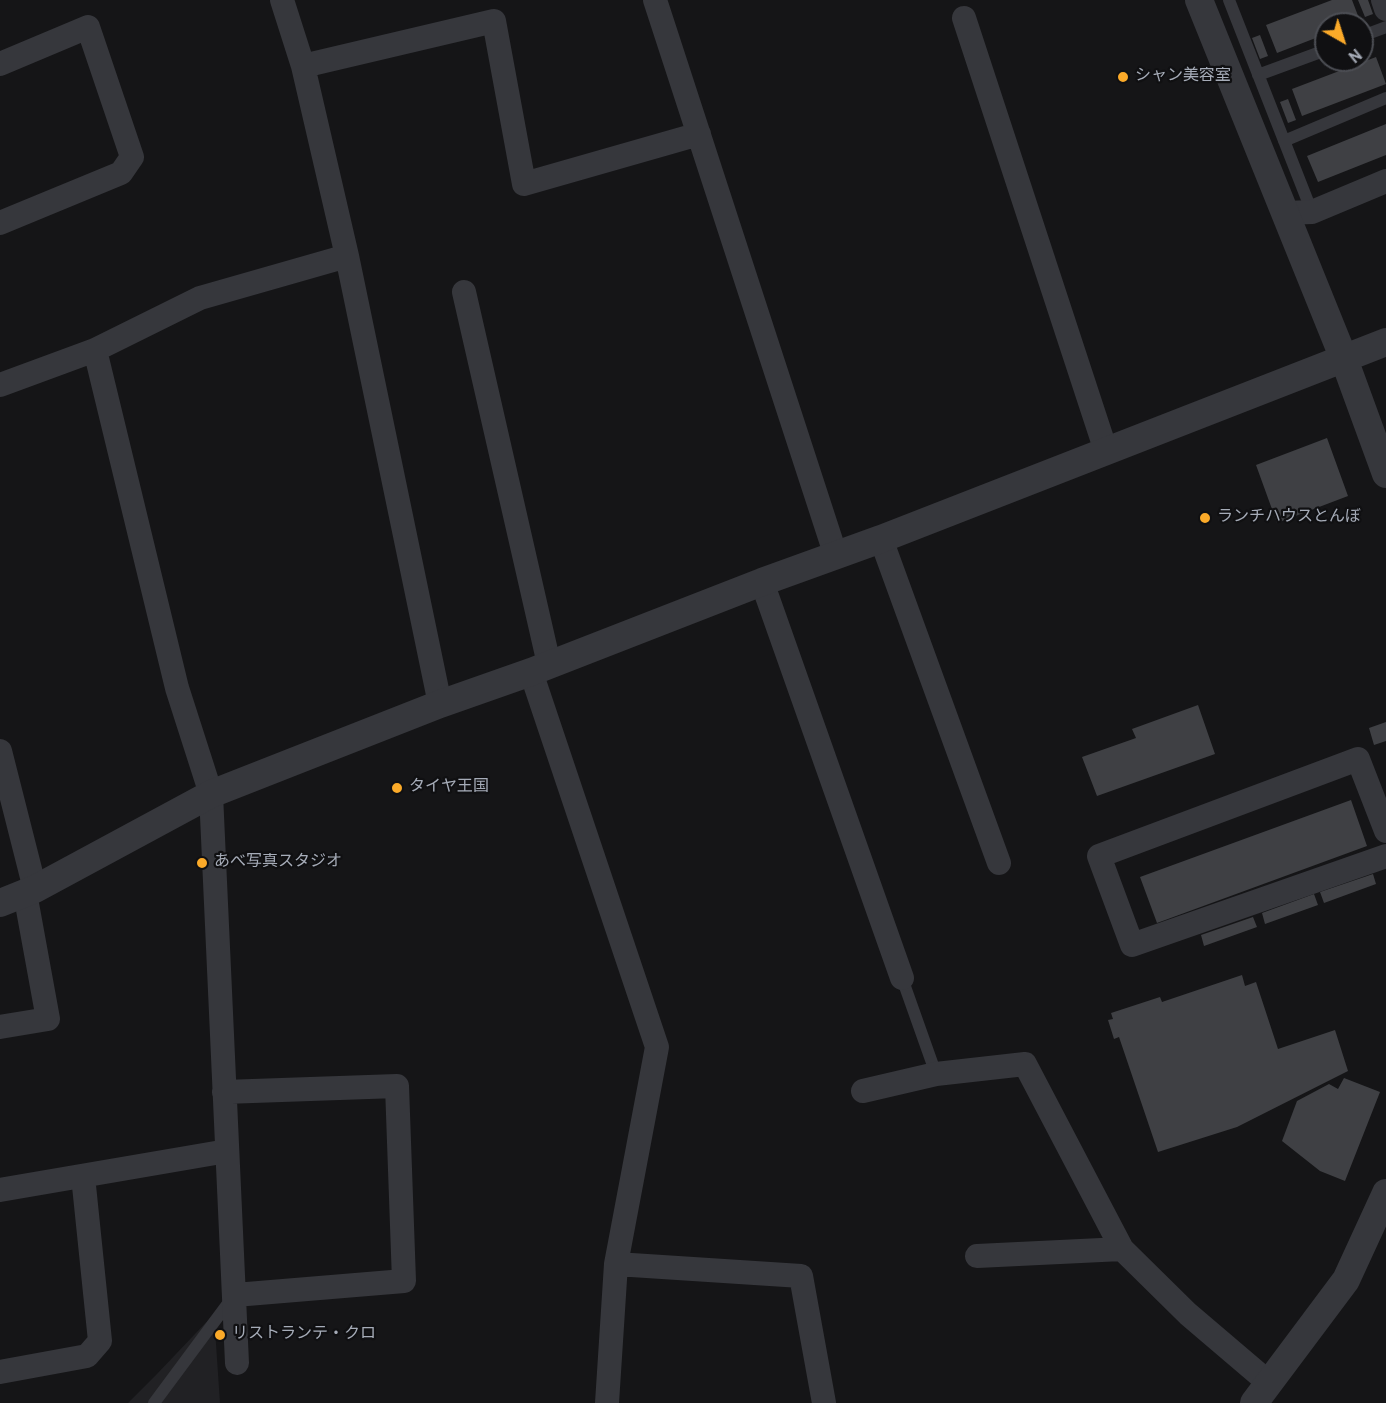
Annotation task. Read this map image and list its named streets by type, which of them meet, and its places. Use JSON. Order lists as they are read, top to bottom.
{
  "places": [
    "シャン美容室",
    "ランチハウスとんぼ",
    "タイヤ王国",
    "あべ写真スタジオ",
    "リストランテ・クロ"
  ],
  "north": "bottom right"
}
